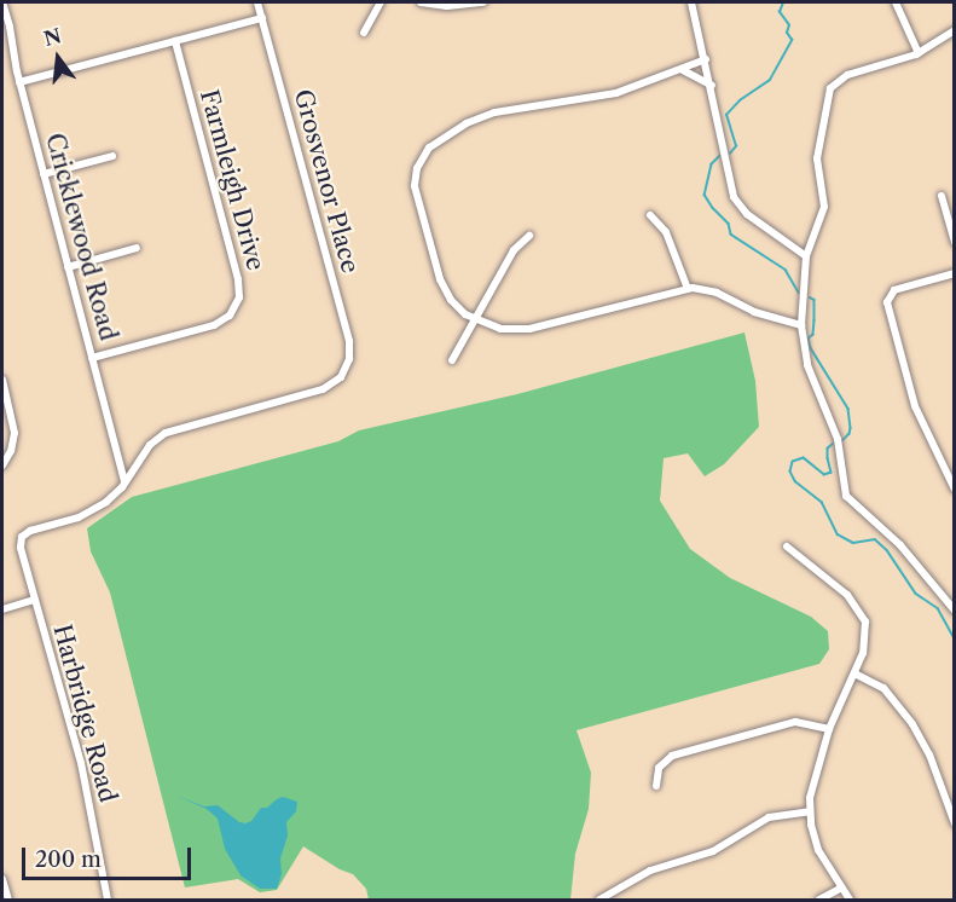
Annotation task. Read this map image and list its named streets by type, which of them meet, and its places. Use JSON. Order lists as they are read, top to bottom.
{
  "streets": {
    "street": [
      "Farmleigh Drive",
      "Grosvenor Place",
      "Cricklewood Road",
      "Harbridge Road"
    ]
  },
  "crossings": [
    ["Farmleigh Drive", "Cricklewood Road"],
    ["Grosvenor Place", "Cricklewood Road"],
    ["Grosvenor Place", "Harbridge Road"],
    ["Cricklewood Road", "Harbridge Road"]
  ],
  "scale_bar": "200 m",
  "north": "top"
}
